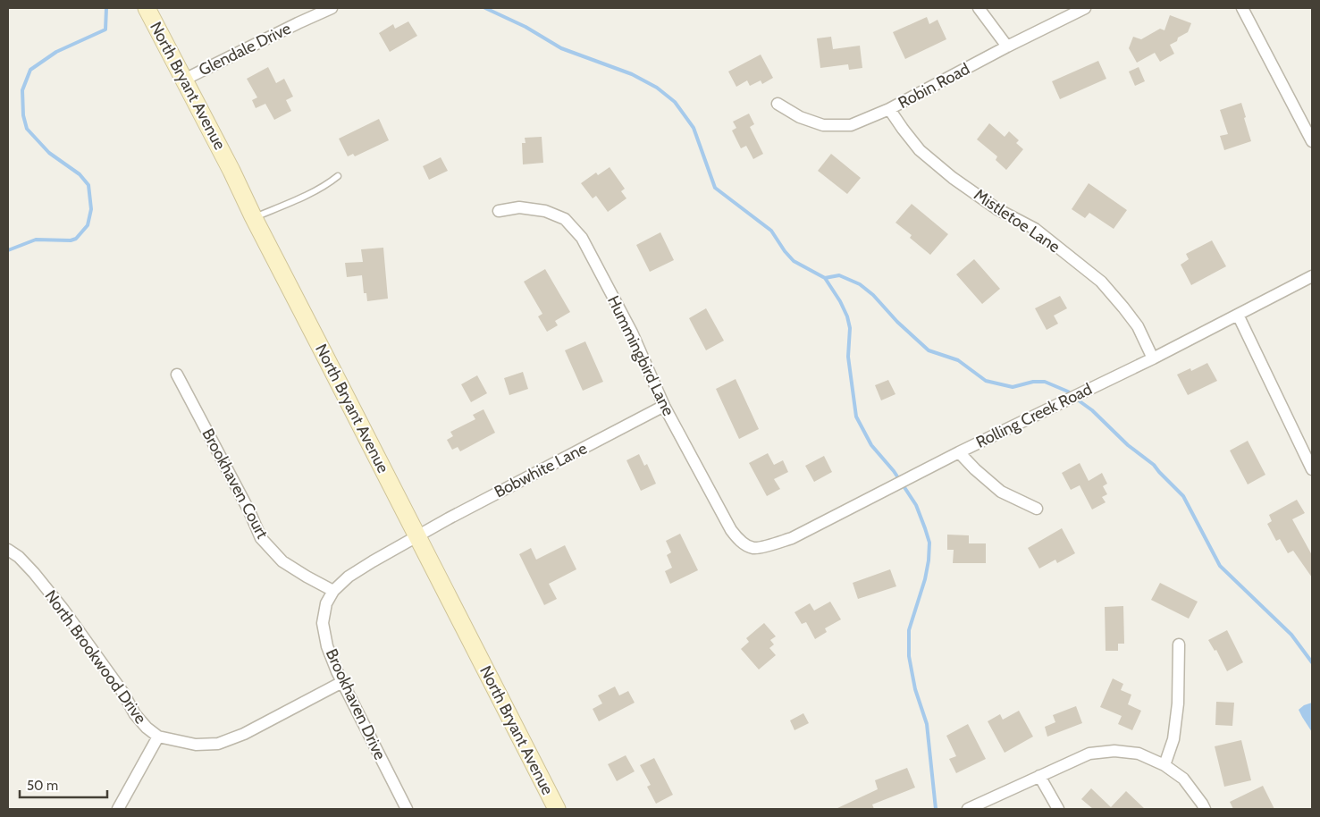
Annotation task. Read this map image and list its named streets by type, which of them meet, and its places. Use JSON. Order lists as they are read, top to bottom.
{
  "streets": {
    "street": [
      "Glendale Drive",
      "North Bryant Avenue",
      "Robin Road",
      "Mistletoe Lane",
      "Hummingbird Lane",
      "Rolling Creek Road",
      "Bobwhite Lane",
      "Brookhaven Court",
      "North Brookwood Drive",
      "Brookhaven Drive"
    ]
  },
  "crossings": [
    ["Glendale Drive", "North Bryant Avenue"],
    ["North Bryant Avenue", "Bobwhite Lane"],
    ["North Bryant Avenue", "Brookhaven Drive"],
    ["Robin Road", "Mistletoe Lane"],
    ["Mistletoe Lane", "Rolling Creek Road"],
    ["Hummingbird Lane", "Rolling Creek Road"],
    ["Hummingbird Lane", "Bobwhite Lane"],
    ["Bobwhite Lane", "Brookhaven Drive"],
    ["Brookhaven Court", "Brookhaven Drive"],
    ["North Brookwood Drive", "Brookhaven Drive"]
  ],
  "scale_bar": "50 m"
}
